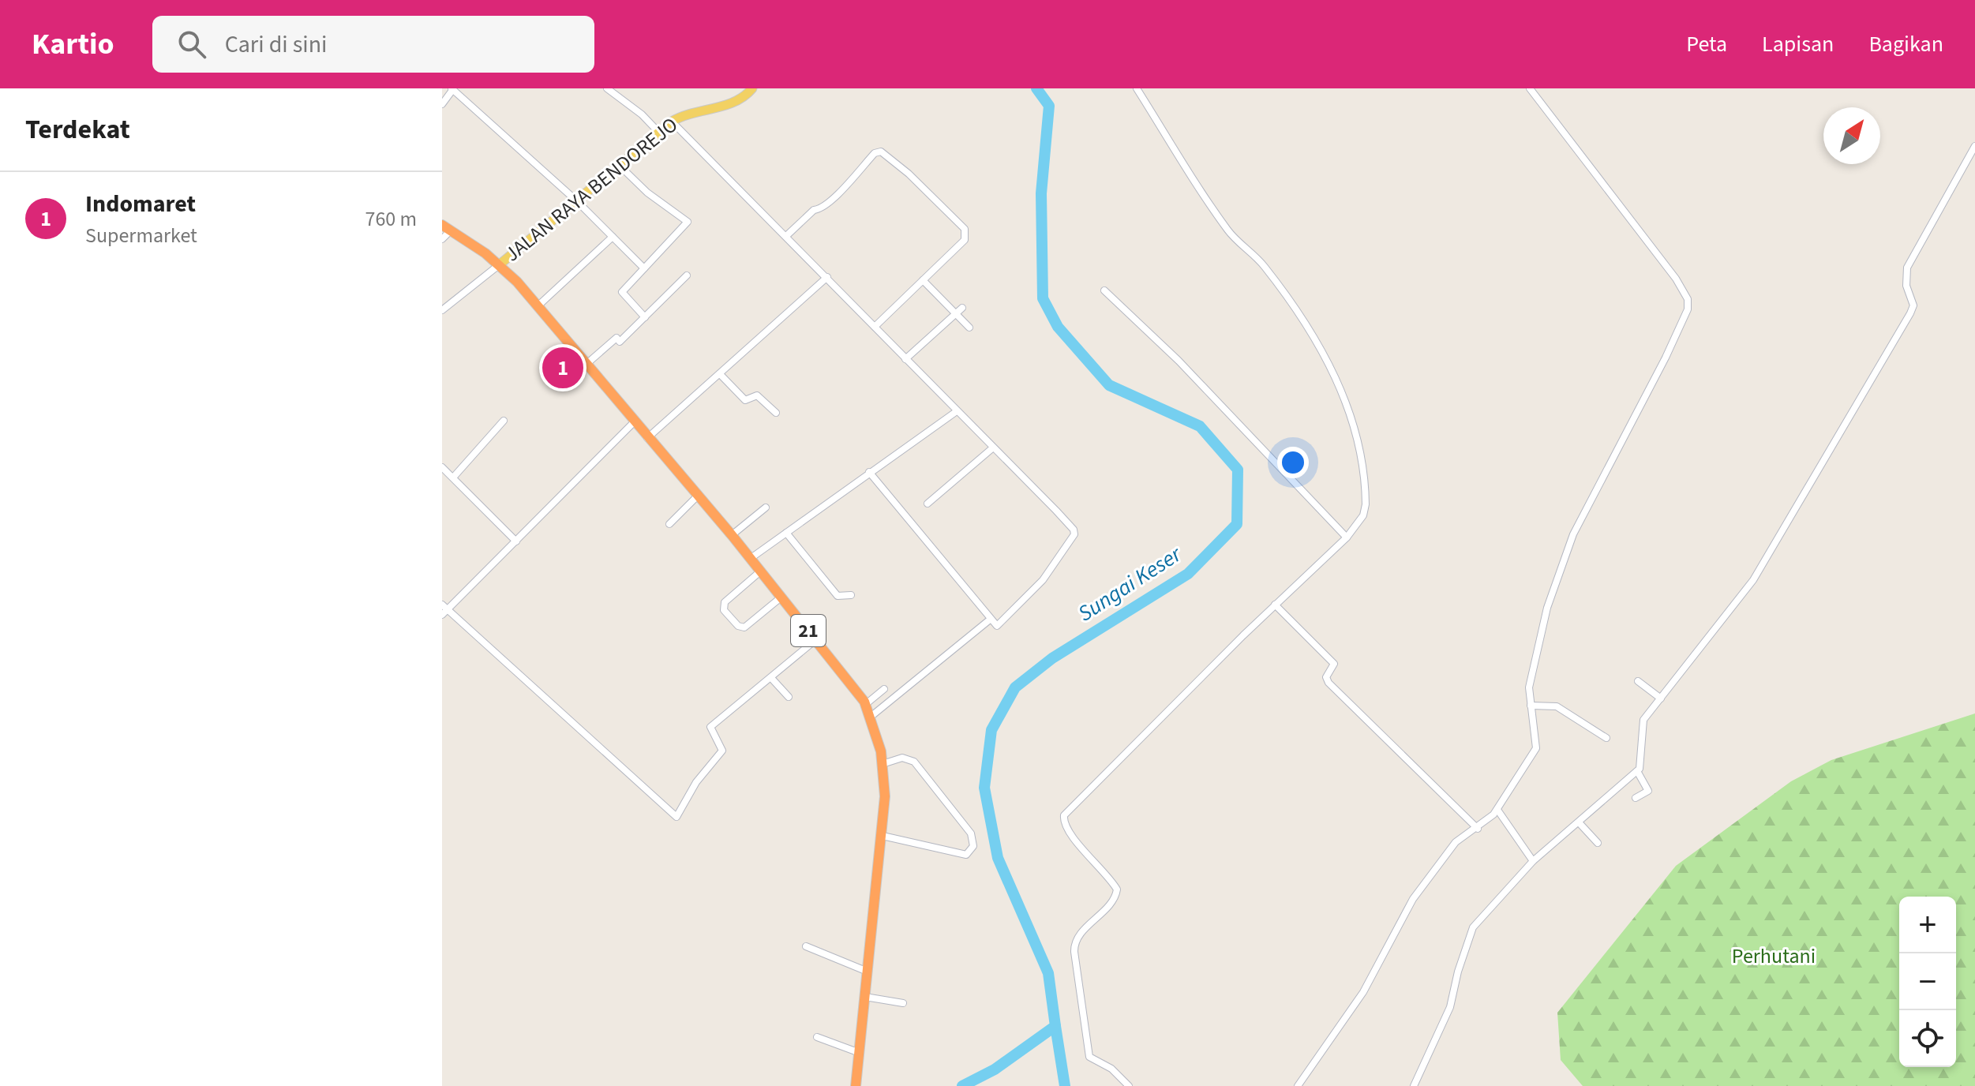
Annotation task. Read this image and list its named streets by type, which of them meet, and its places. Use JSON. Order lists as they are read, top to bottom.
{
  "streets": {
    "highway": ["21"],
    "main road": ["JALAN RAYA BENDOREJO"]
  },
  "crossings": [
    ["JALAN RAYA BENDOREJO", "21"]
  ],
  "water": ["Sungai Keser"],
  "parks": ["Perhutani"],
  "north": "top right",
  "page": {
    "header": "Kartio",
    "search": "Cari di sini",
    "nav": ["Peta", "Lapisan", "Bagikan"],
    "heading": "Terdekat",
    "list": [
      {
        "mark": "1",
        "name": "Indomaret",
        "note": "Supermarket",
        "value": "760 m"
      }
    ],
    "pins": "1",
    "map_buttons": ["+", "−"]
  }
}
